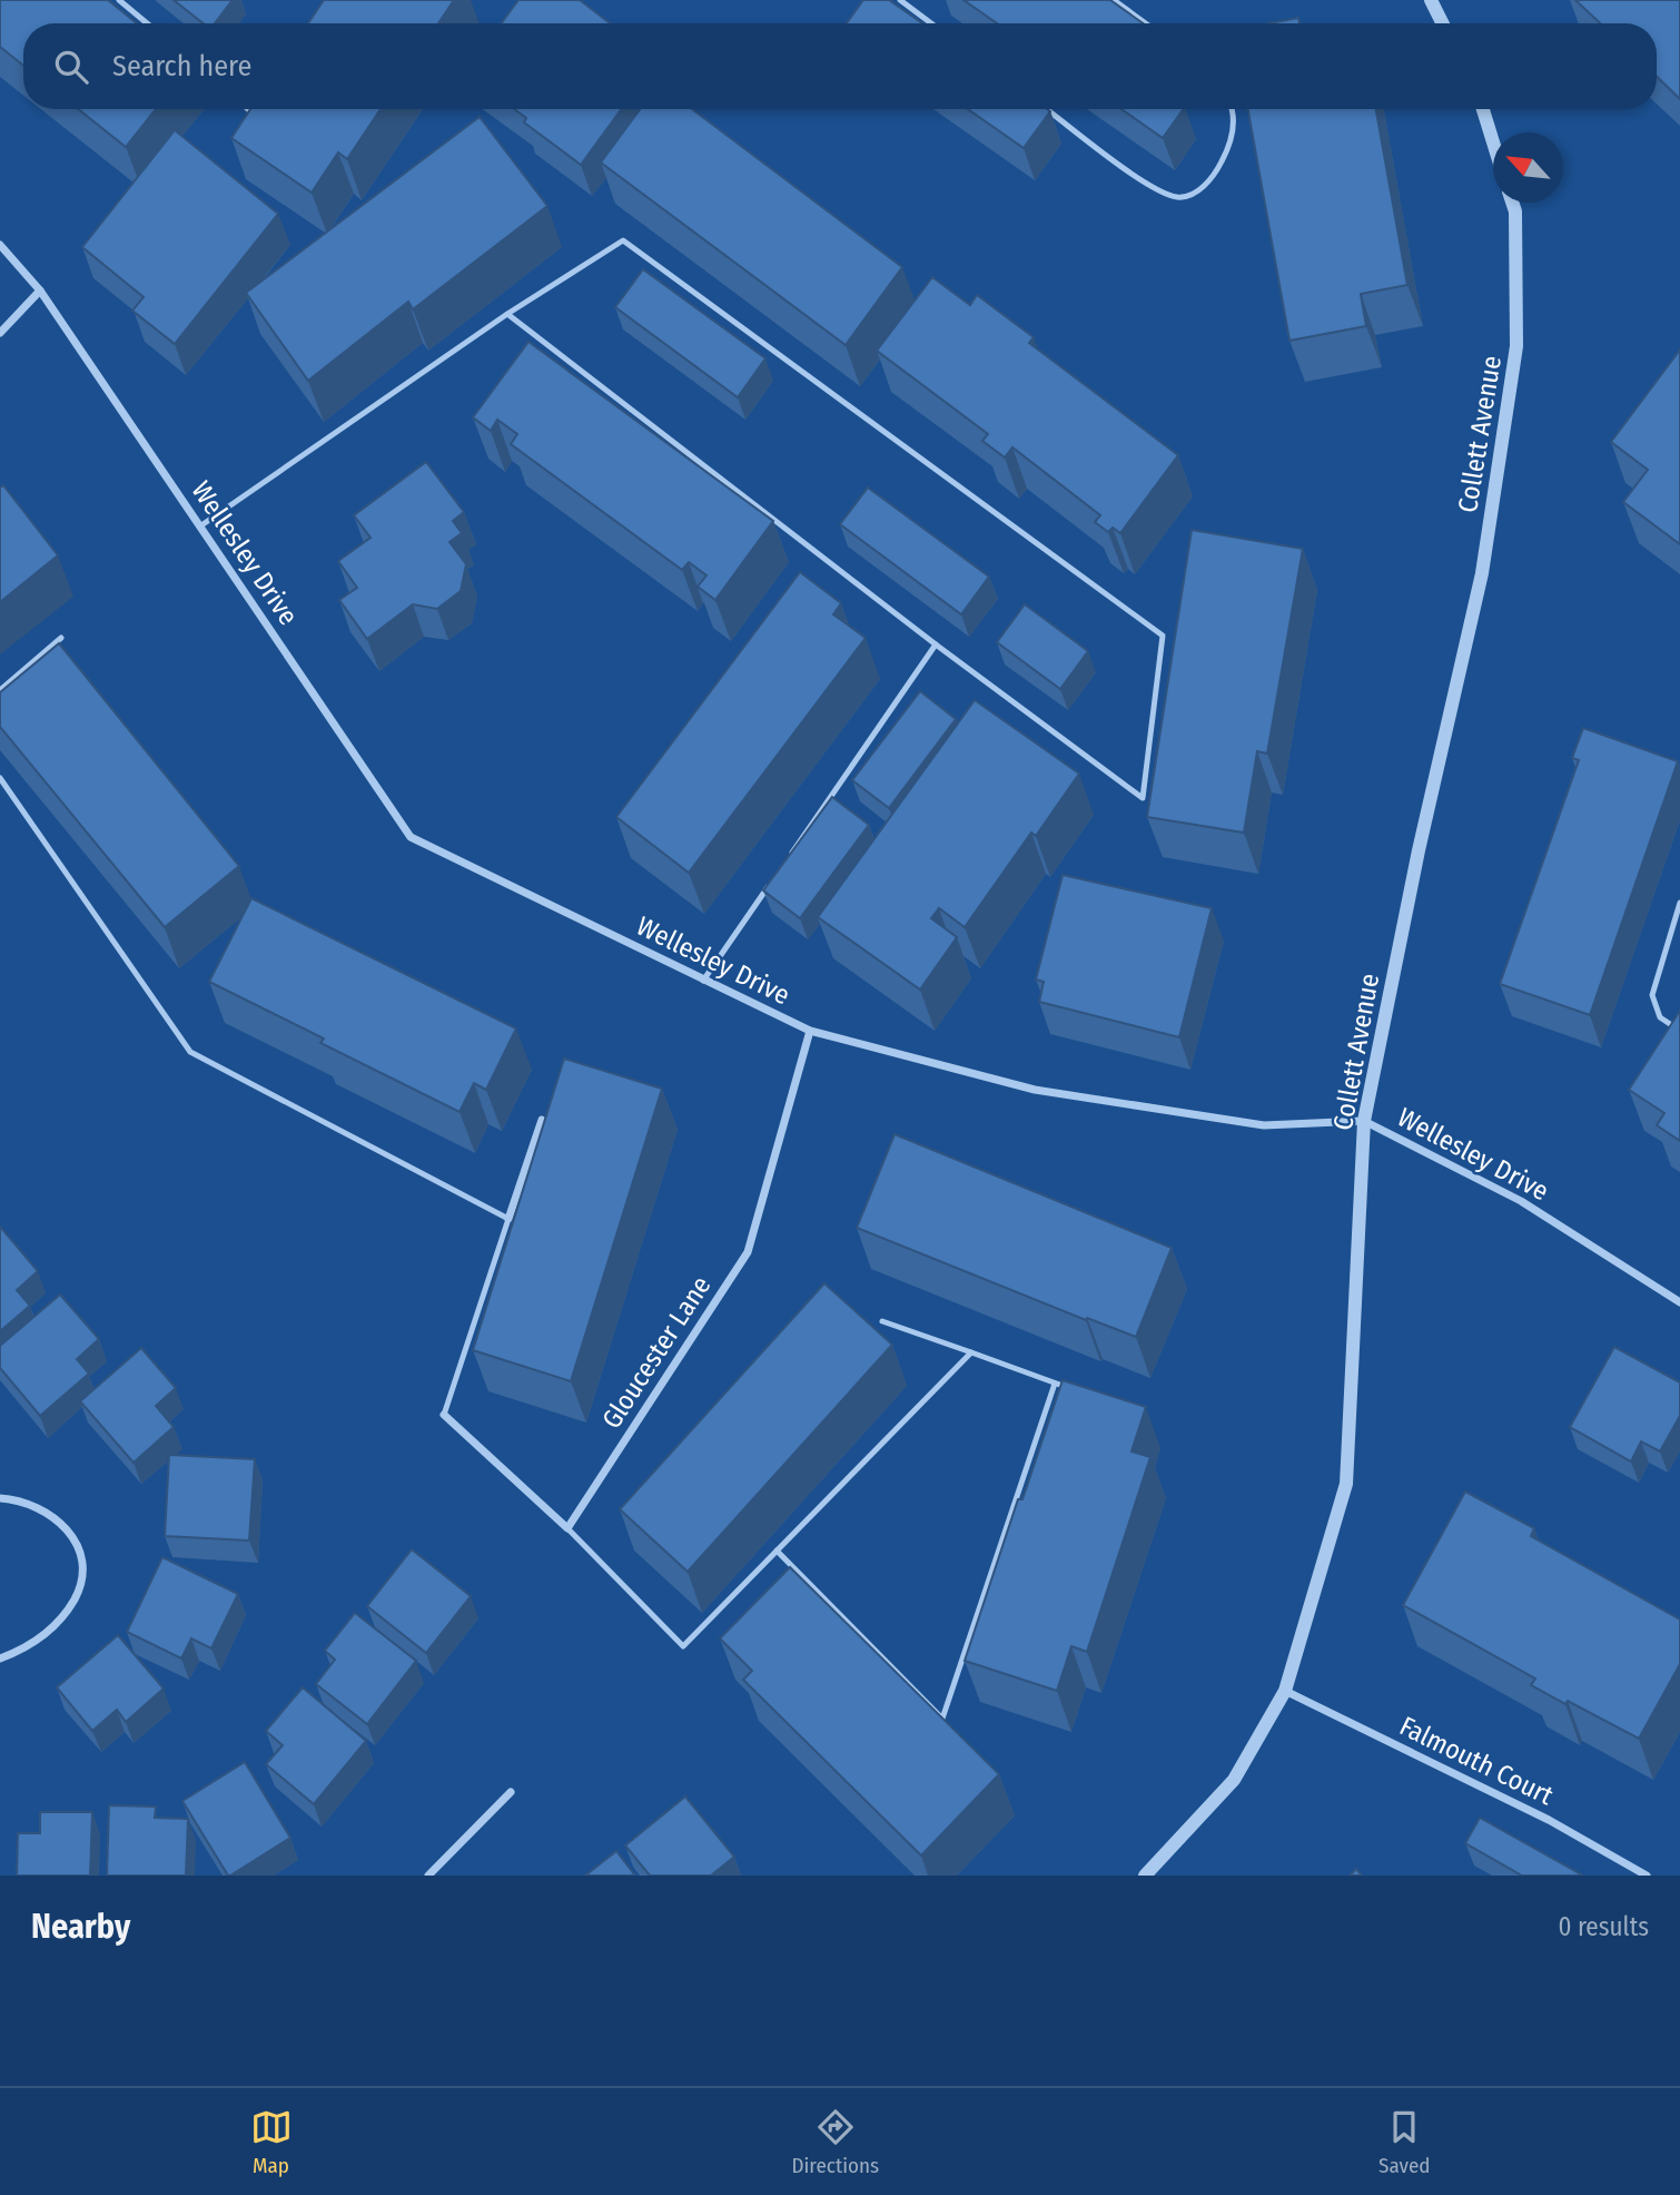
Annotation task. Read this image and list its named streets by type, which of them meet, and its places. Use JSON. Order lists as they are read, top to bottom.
{
  "streets": {
    "street": [
      "Collett Avenue",
      "Wellesley Drive",
      "Gloucester Lane",
      "Falmouth Court"
    ]
  },
  "crossings": [
    ["Collett Avenue", "Wellesley Drive"],
    ["Collett Avenue", "Falmouth Court"],
    ["Wellesley Drive", "Gloucester Lane"]
  ],
  "north": "top left",
  "page": {
    "search": "Search here",
    "heading": ["Nearby", "0 results"],
    "nav": ["Map", "Directions", "Saved"]
  }
}
